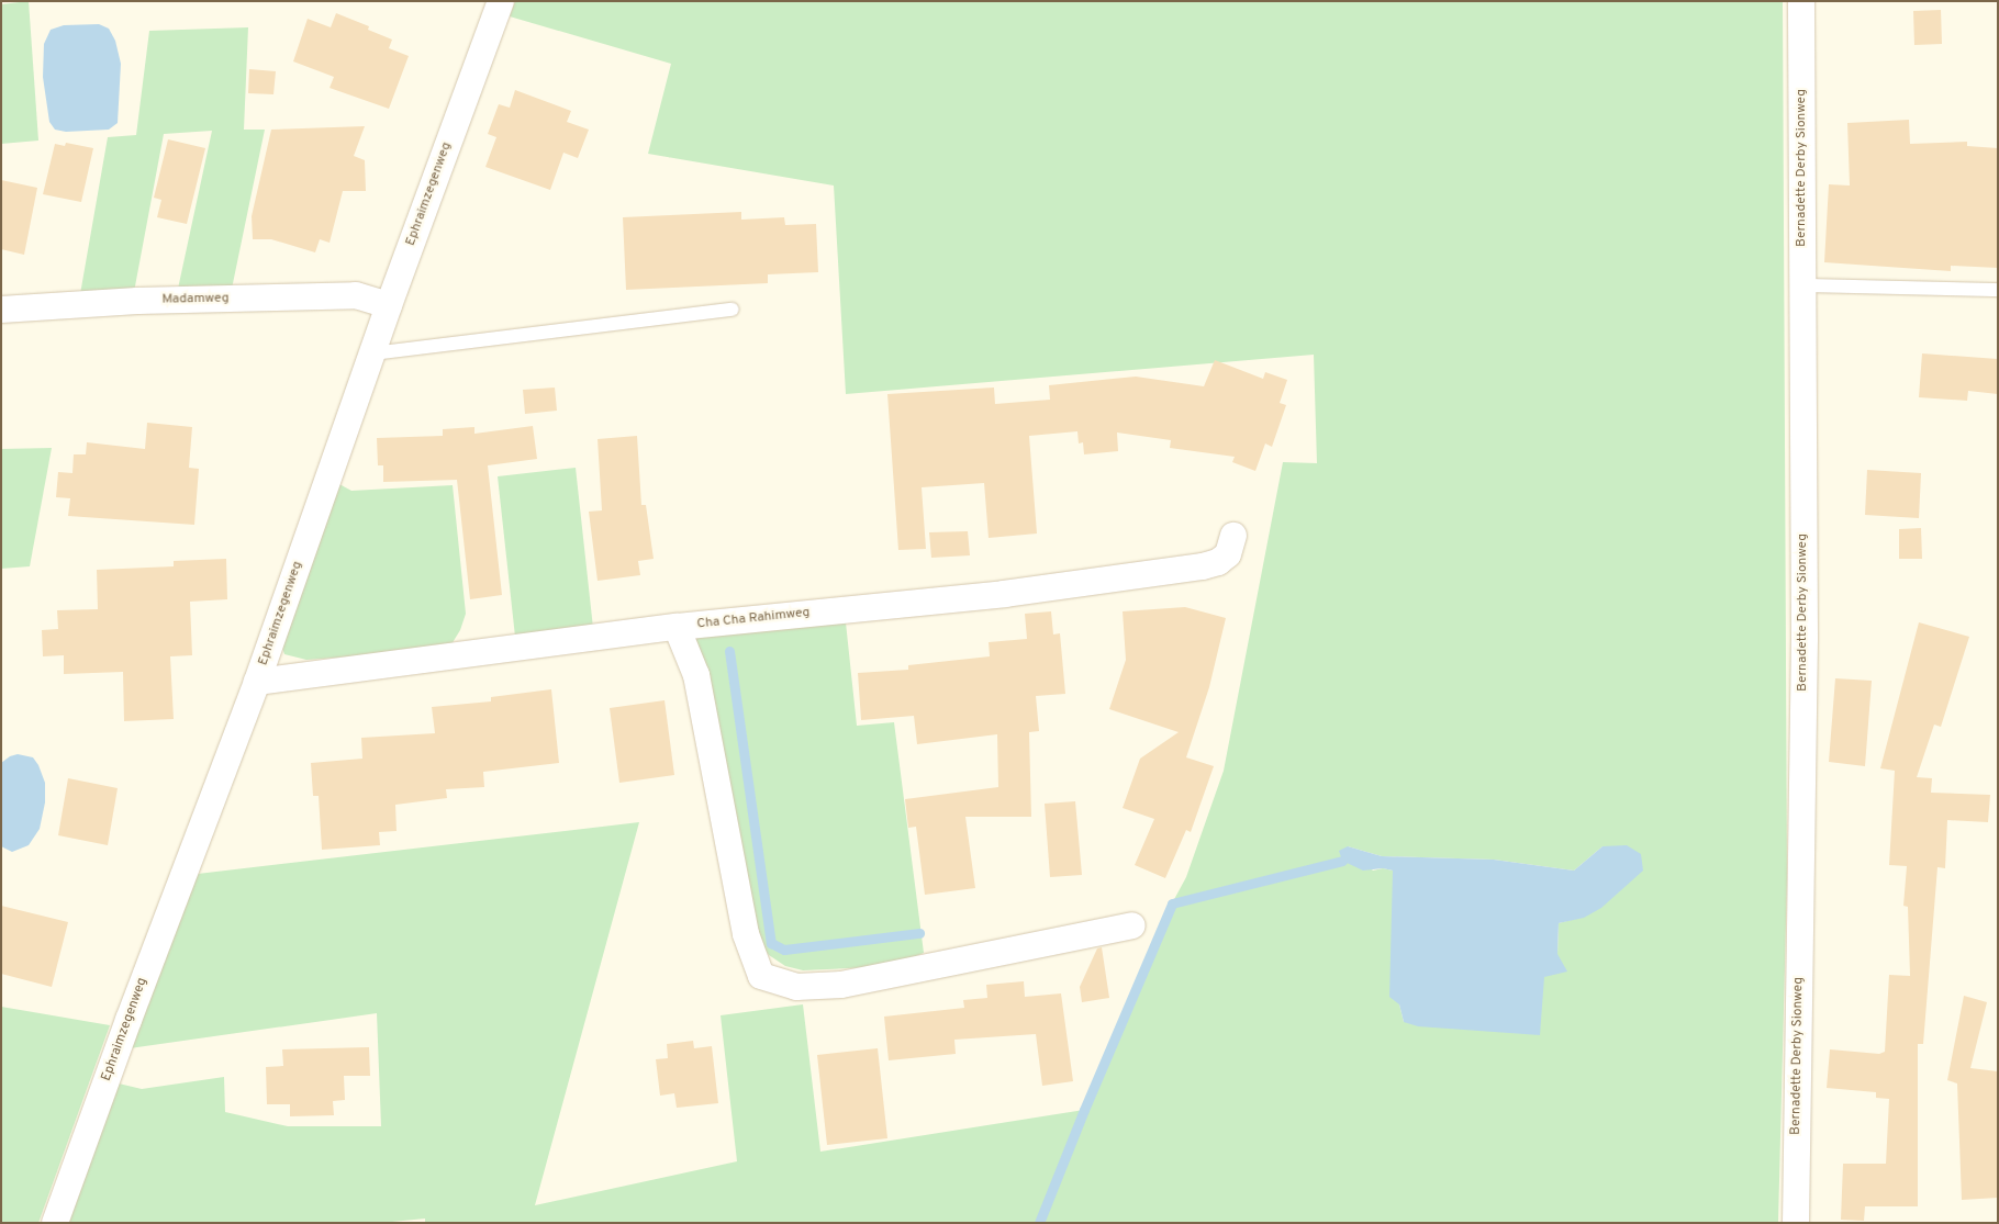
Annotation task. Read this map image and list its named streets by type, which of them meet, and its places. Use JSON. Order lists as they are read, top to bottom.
{
  "streets": {
    "street": [
      "Bernadette Derby Sionweg",
      "Ephraimzegenweg",
      "Madamweg",
      "Cha Cha Rahimweg"
    ]
  },
  "crossings": [
    ["Ephraimzegenweg", "Madamweg"],
    ["Ephraimzegenweg", "Cha Cha Rahimweg"]
  ]
}
